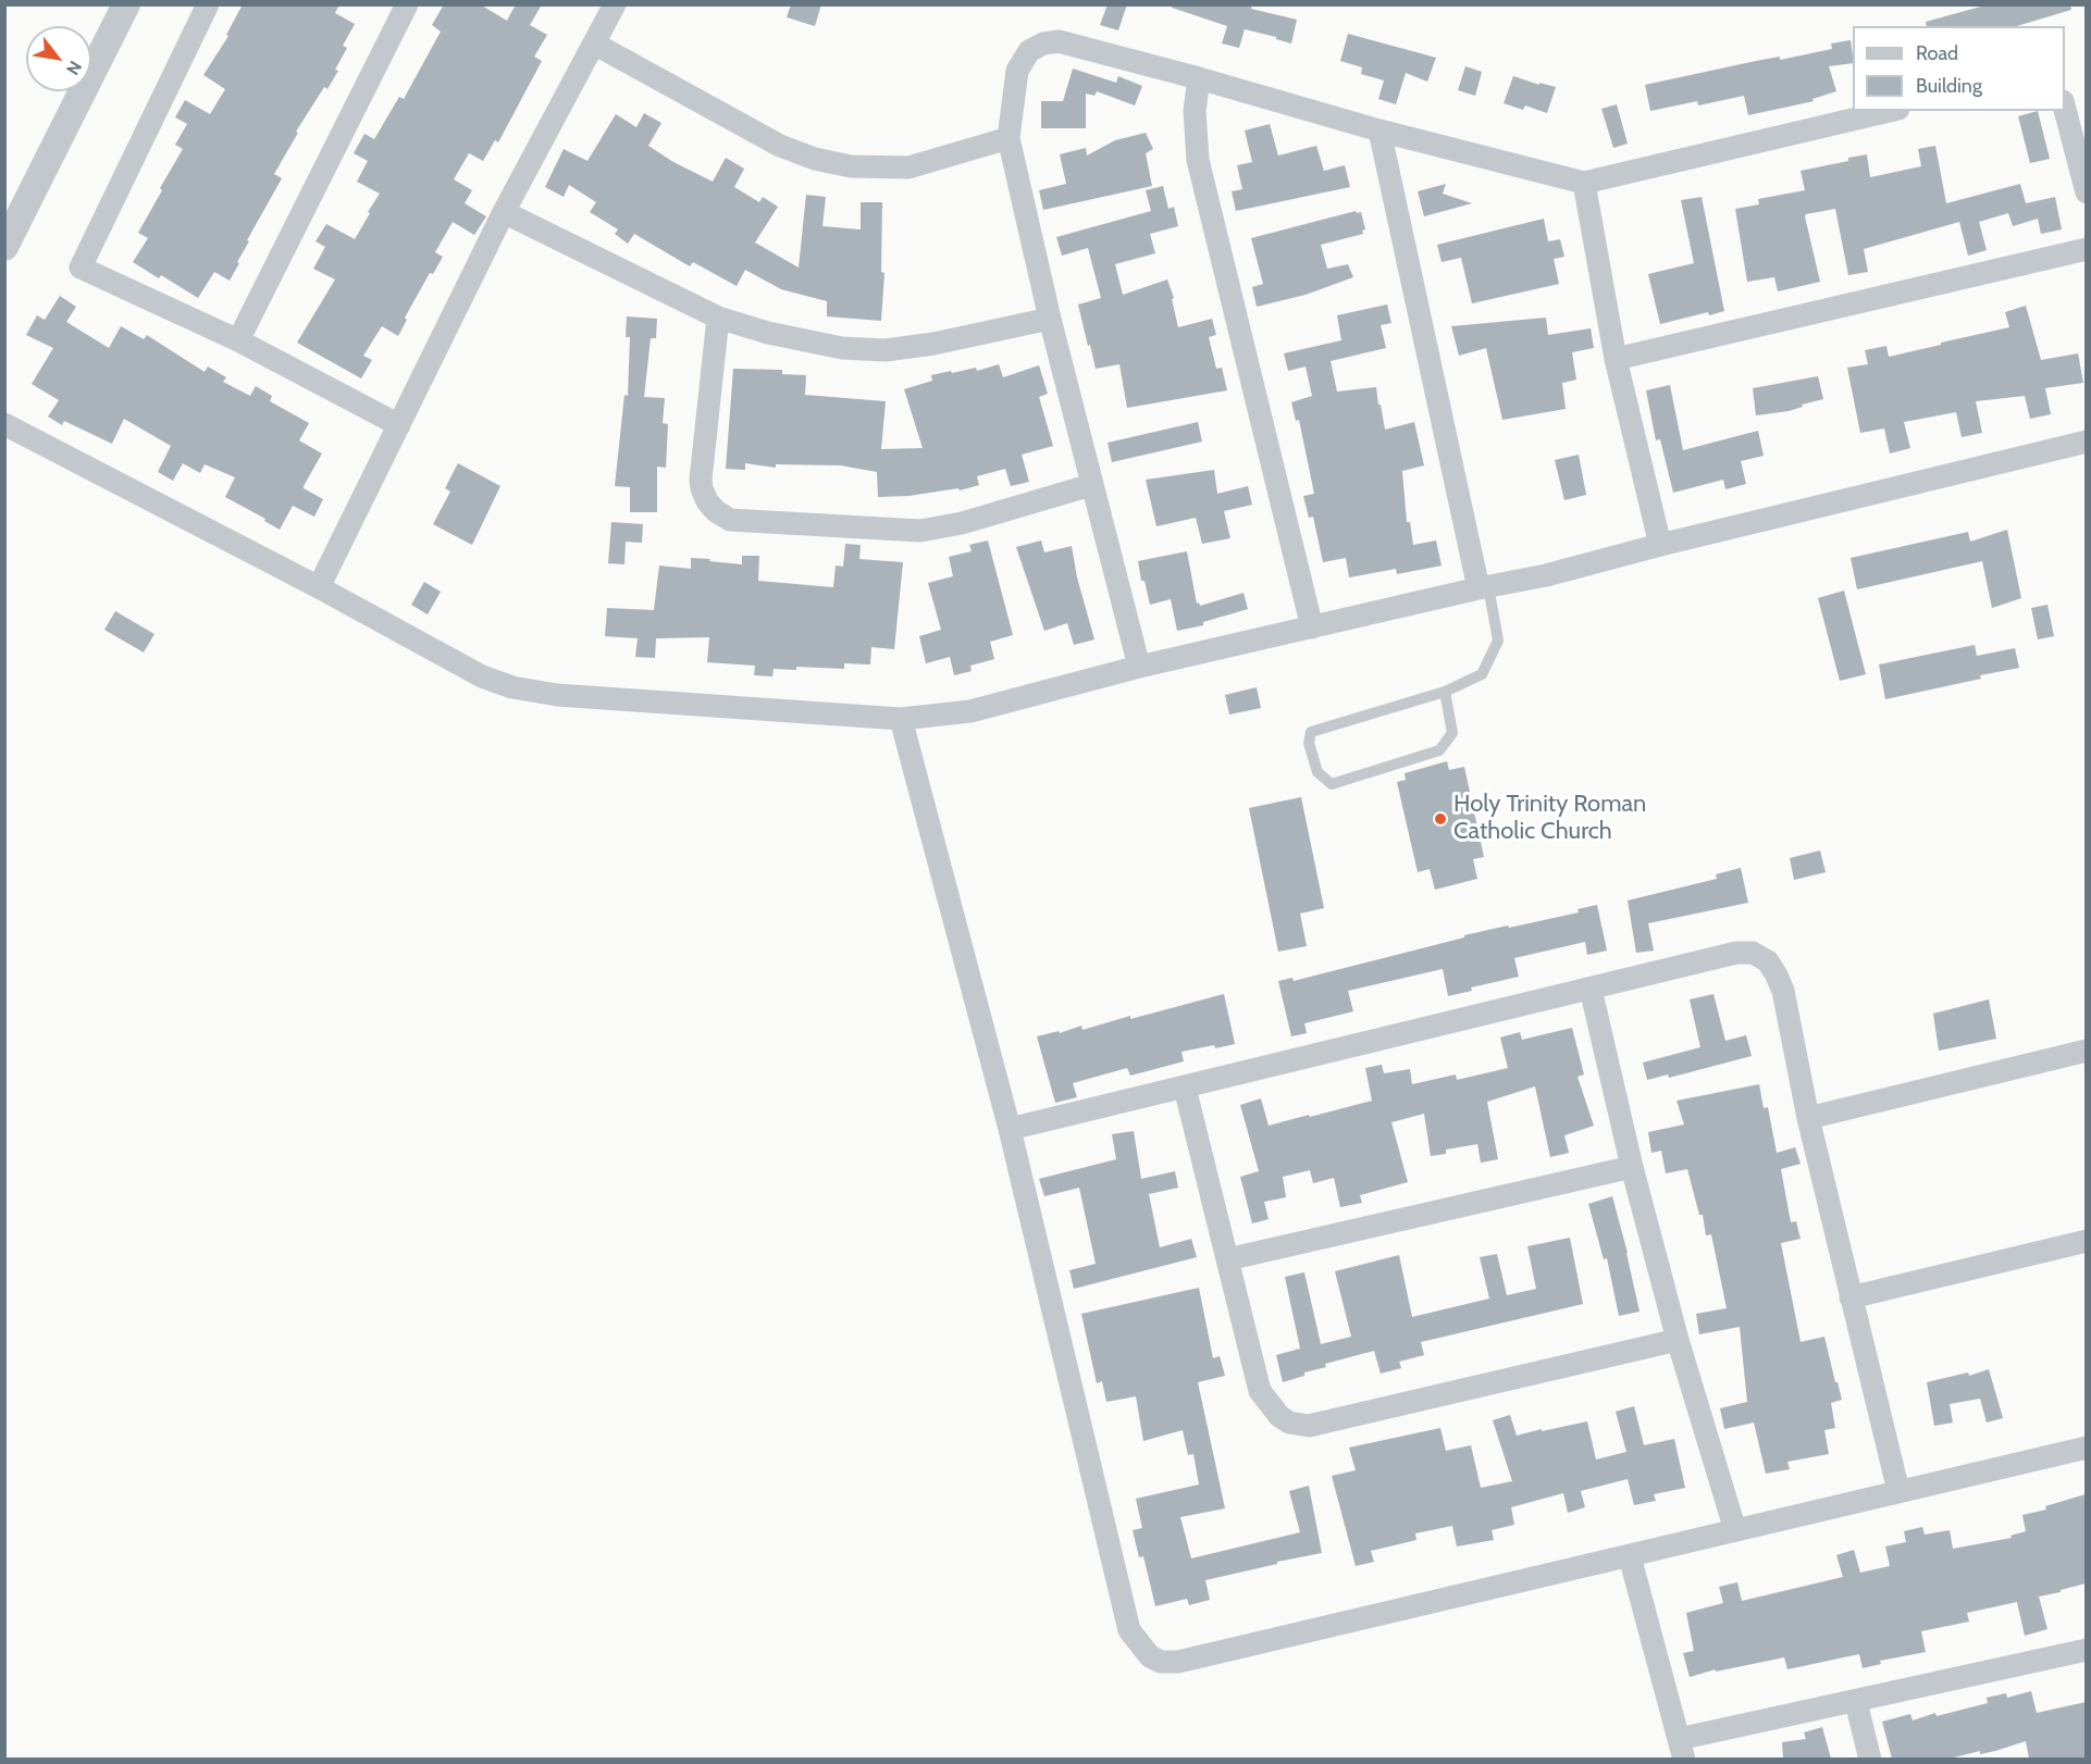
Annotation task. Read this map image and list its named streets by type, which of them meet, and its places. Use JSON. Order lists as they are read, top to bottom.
{
  "places": ["Holy Trinity Roman Catholic Church"],
  "legend": ["Road", "Building"],
  "north": "bottom right"
}
